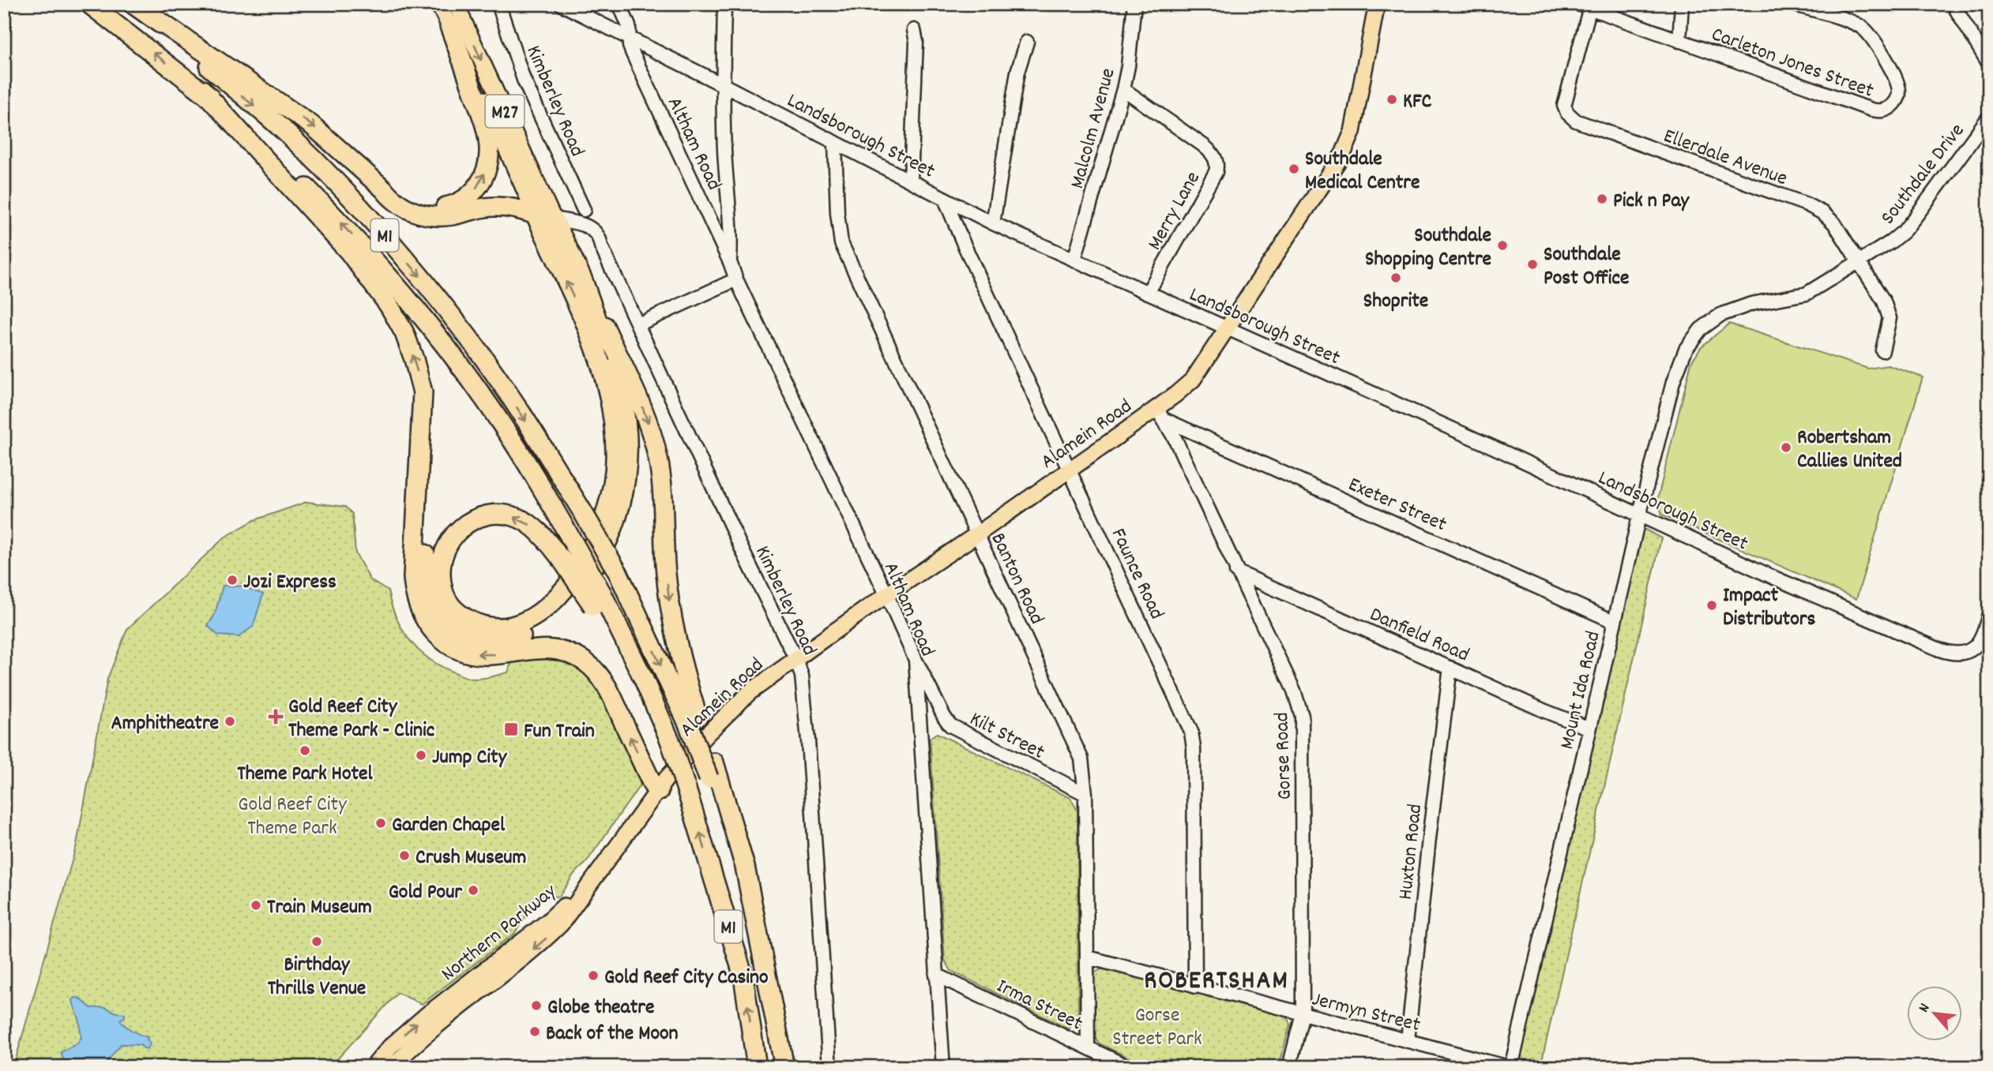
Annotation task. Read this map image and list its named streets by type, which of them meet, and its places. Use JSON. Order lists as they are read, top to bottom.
{
  "streets": {
    "highway": ["M1"],
    "main road": ["M27", "Alamein Road", "Northern Parkway"],
    "street": [
      "Carleton Jones Street",
      "Kimberley Road",
      "Malcolm Avenue",
      "Landsborough Street",
      "Altham Road",
      "Ellerdale Avenue",
      "Southdale Drive",
      "Merry Lane",
      "Exeter Street",
      "Faunce Road",
      "Banton Road",
      "Danfield Road",
      "Mount Ida Road",
      "Kilt Street",
      "Gorse Road",
      "Huxton Road",
      "Irma Street",
      "Jermyn Street"
    ]
  },
  "crossings": [
    ["Carleton Jones Street", "Ellerdale Avenue"],
    ["Kimberley Road", "M27"],
    ["Kimberley Road", "Alamein Road"],
    ["Malcolm Avenue", "Landsborough Street"],
    ["Malcolm Avenue", "Merry Lane"],
    ["Landsborough Street", "Altham Road"],
    ["Landsborough Street", "Merry Lane"],
    ["Landsborough Street", "Alamein Road"],
    ["Landsborough Street", "Faunce Road"],
    ["Landsborough Street", "Banton Road"],
    ["Landsborough Street", "Mount Ida Road"],
    ["Altham Road", "Alamein Road"],
    ["Altham Road", "Kilt Street"],
    ["Altham Road", "Irma Street"],
    ["Ellerdale Avenue", "Southdale Drive"],
    ["Southdale Drive", "Mount Ida Road"],
    ["Alamein Road", "Exeter Street"],
    ["Alamein Road", "Faunce Road"],
    ["Alamein Road", "Banton Road"],
    ["Alamein Road", "Gorse Road"],
    ["Alamein Road", "Northern Parkway"],
    ["Exeter Street", "Mount Ida Road"],
    ["Exeter Street", "Gorse Road"],
    ["Faunce Road", "Jermyn Street"],
    ["Banton Road", "Kilt Street"],
    ["Banton Road", "Irma Street"],
    ["Banton Road", "Jermyn Street"],
    ["Danfield Road", "Mount Ida Road"],
    ["Danfield Road", "Gorse Road"],
    ["Danfield Road", "Huxton Road"],
    ["Mount Ida Road", "Jermyn Street"],
    ["Gorse Road", "Jermyn Street"],
    ["Huxton Road", "Jermyn Street"]
  ],
  "districts": ["ROBERTSHAM"],
  "parks": ["Gold Reef City Theme Park", "Gorse Street Park"],
  "places": {
    "other": [
      "KFC",
      "Southdale Medical Centre",
      "Pick n Pay",
      "Southdale Shopping Centre",
      "Southdale Post Office",
      "Shoprite",
      "Robertsham Callies United",
      "Jozi Express",
      "Impact Distributors",
      "Amphitheatre",
      "Theme Park Hotel",
      "Jump City",
      "Garden Chapel",
      "Crush Museum",
      "Gold Pour",
      "Train Museum",
      "Birthday Thrills Venue",
      "Gold Reef City Casino",
      "Globe theatre",
      "Back of the Moon"
    ],
    "health": ["Gold Reef City Theme Park - Clinic"],
    "transit": ["Fun Train"]
  },
  "north": "top left"
}
